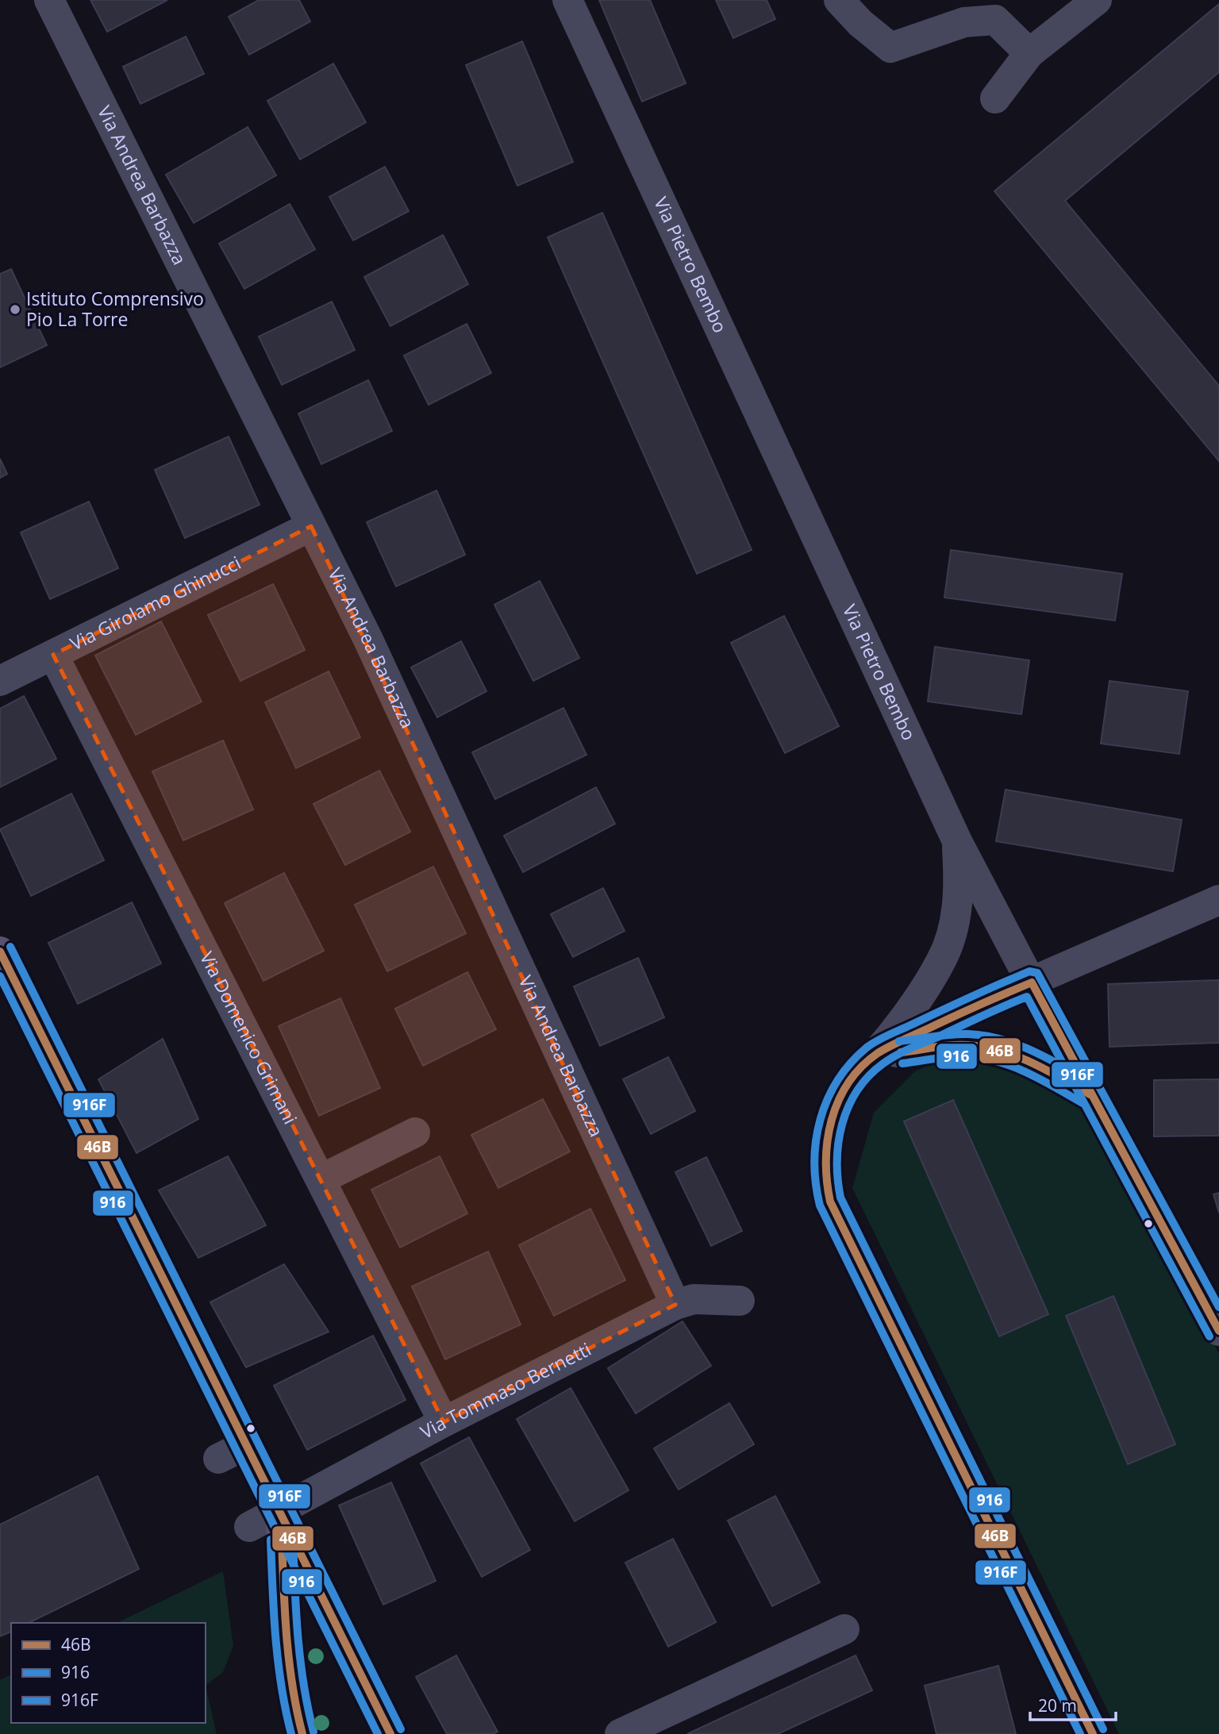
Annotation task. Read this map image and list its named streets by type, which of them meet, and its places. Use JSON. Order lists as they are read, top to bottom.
{
  "streets": {
    "street": [
      "Via Andrea Barbazza",
      "Via Pietro Bembo",
      "Via Girolamo Ghinucci",
      "Via Domenico Grimani",
      "Via Tommaso Bernetti"
    ]
  },
  "crossings": [
    ["Via Andrea Barbazza", "Via Girolamo Ghinucci"],
    ["Via Andrea Barbazza", "Via Tommaso Bernetti"],
    ["Via Girolamo Ghinucci", "Via Domenico Grimani"],
    ["Via Domenico Grimani", "Via Tommaso Bernetti"]
  ],
  "places": ["Istituto Comprensivo Pio La Torre"],
  "lines": ["transit line 916F", "transit line 46B", "transit line 916"],
  "legend": ["46B", "916", "916F"],
  "scale_bar": "20 m"
}
